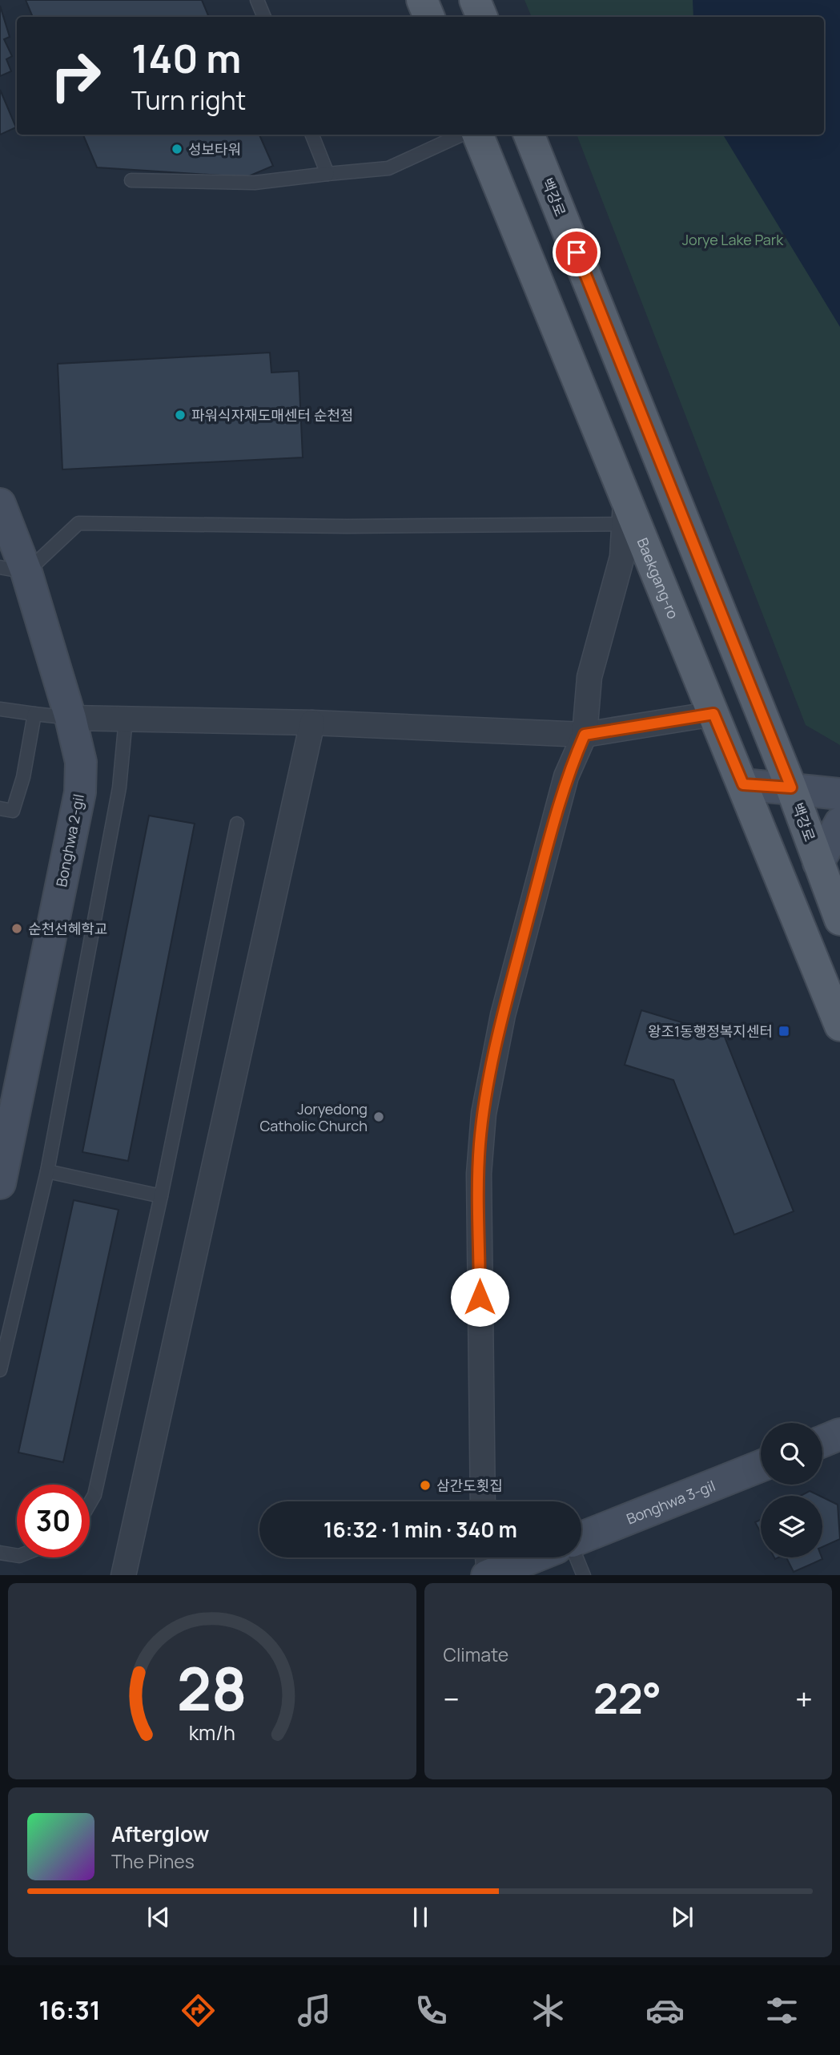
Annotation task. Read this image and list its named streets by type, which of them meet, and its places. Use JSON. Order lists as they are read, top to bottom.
{
  "streets": {
    "main road": ["백강로", "Baekgang-ro"],
    "street": ["Bonghwa 2-gil", "Bonghwa 3-gil"]
  },
  "parks": ["Jorye Lake Park"],
  "places": {
    "other": [
      "성보타워",
      "파워식자재도매센터 순천점",
      "순천선혜학교",
      "Joryedong Catholic Church",
      "삼간도횟집"
    ],
    "transit": ["왕조1동행정복지센터"]
  },
  "page": {
    "turn": ["140 m", "Turn right"],
    "limit": "30",
    "trip": "16:32 · 1 min · 340 m",
    "tile": "Climate",
    "heat": ["−", "22°", "+"],
    "song": ["Afterglow", "The Pines"],
    "tabs": "16:31",
    "gauge": ["28", "km/h"]
  }
}
